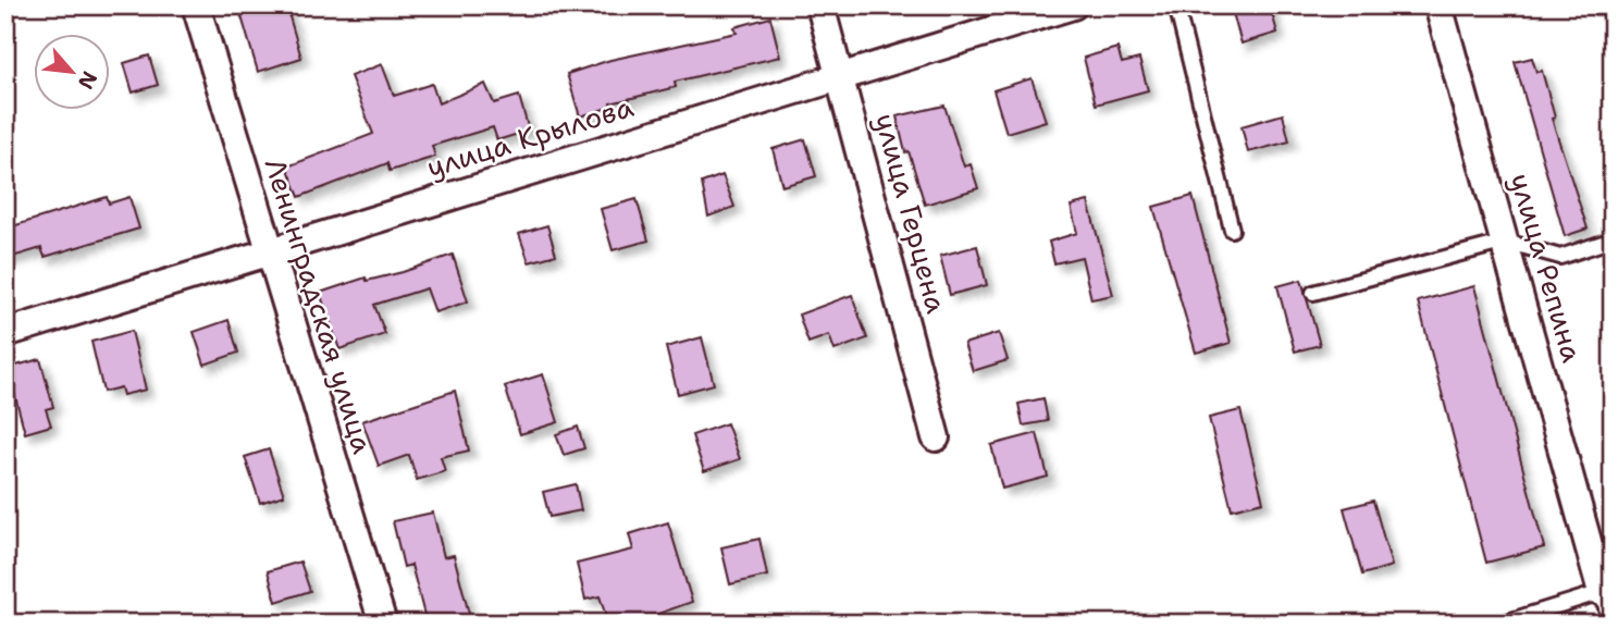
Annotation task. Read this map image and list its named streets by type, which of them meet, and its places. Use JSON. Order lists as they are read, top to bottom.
{
  "streets": {
    "street": [
      "улица Крылова",
      "улица Герцена",
      "улица Репина",
      "Ленинградская улица"
    ]
  },
  "crossings": [
    ["улица Крылова", "улица Герцена"],
    ["улица Крылова", "Ленинградская улица"]
  ],
  "north": "bottom right"
}
